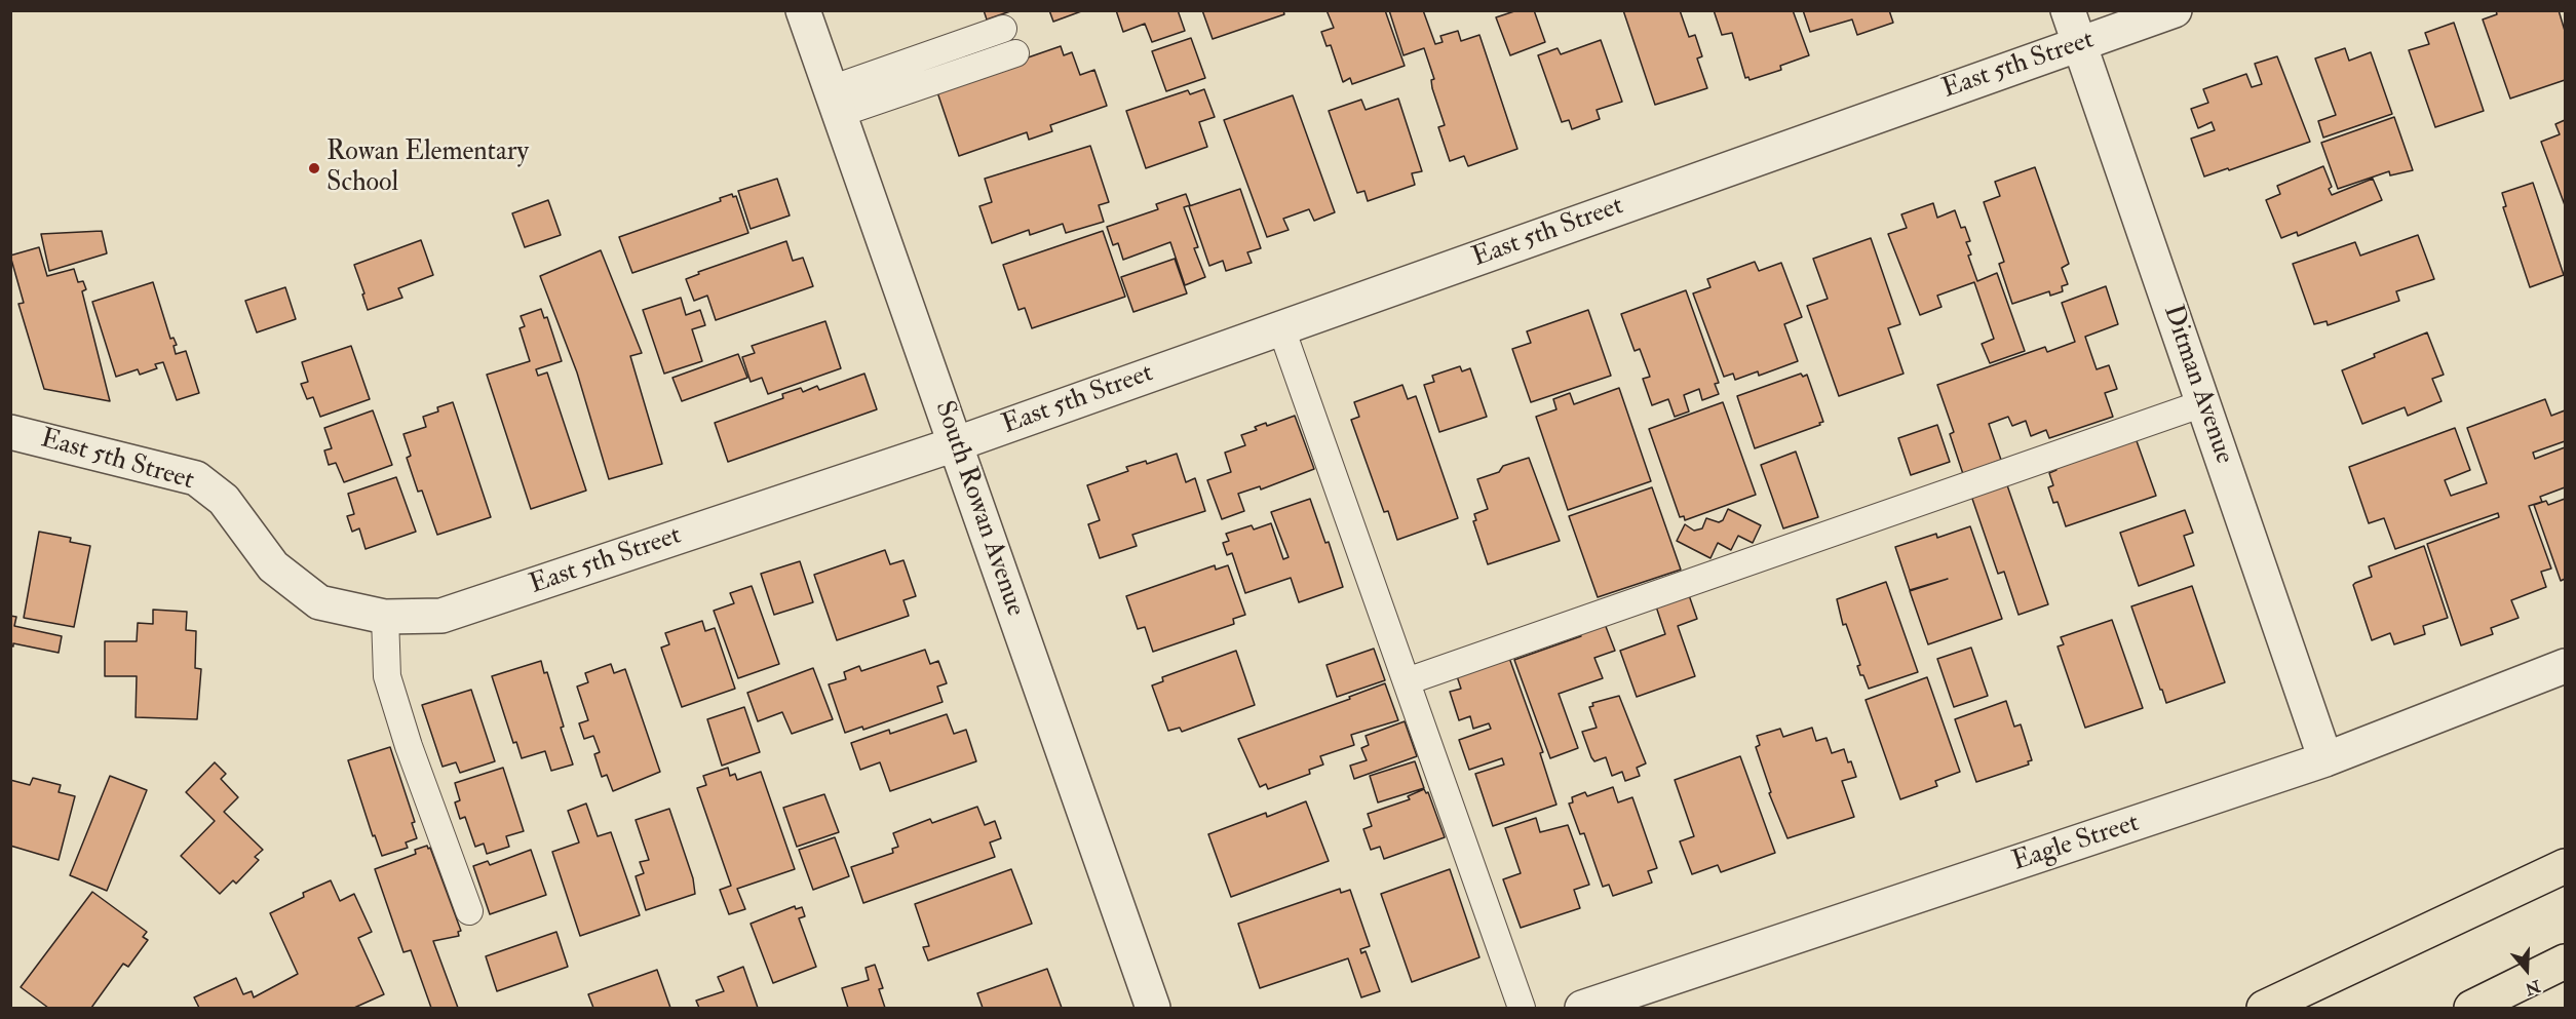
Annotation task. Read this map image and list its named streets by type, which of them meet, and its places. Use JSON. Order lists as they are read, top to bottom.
{
  "streets": {
    "street": [
      "East 5th Street",
      "Ditman Avenue",
      "South Rowan Avenue",
      "Eagle Street"
    ]
  },
  "crossings": [
    ["East 5th Street", "Ditman Avenue"],
    ["East 5th Street", "South Rowan Avenue"],
    ["Ditman Avenue", "Eagle Street"]
  ],
  "places": ["Rowan Elementary School"],
  "north": "bottom"
}
